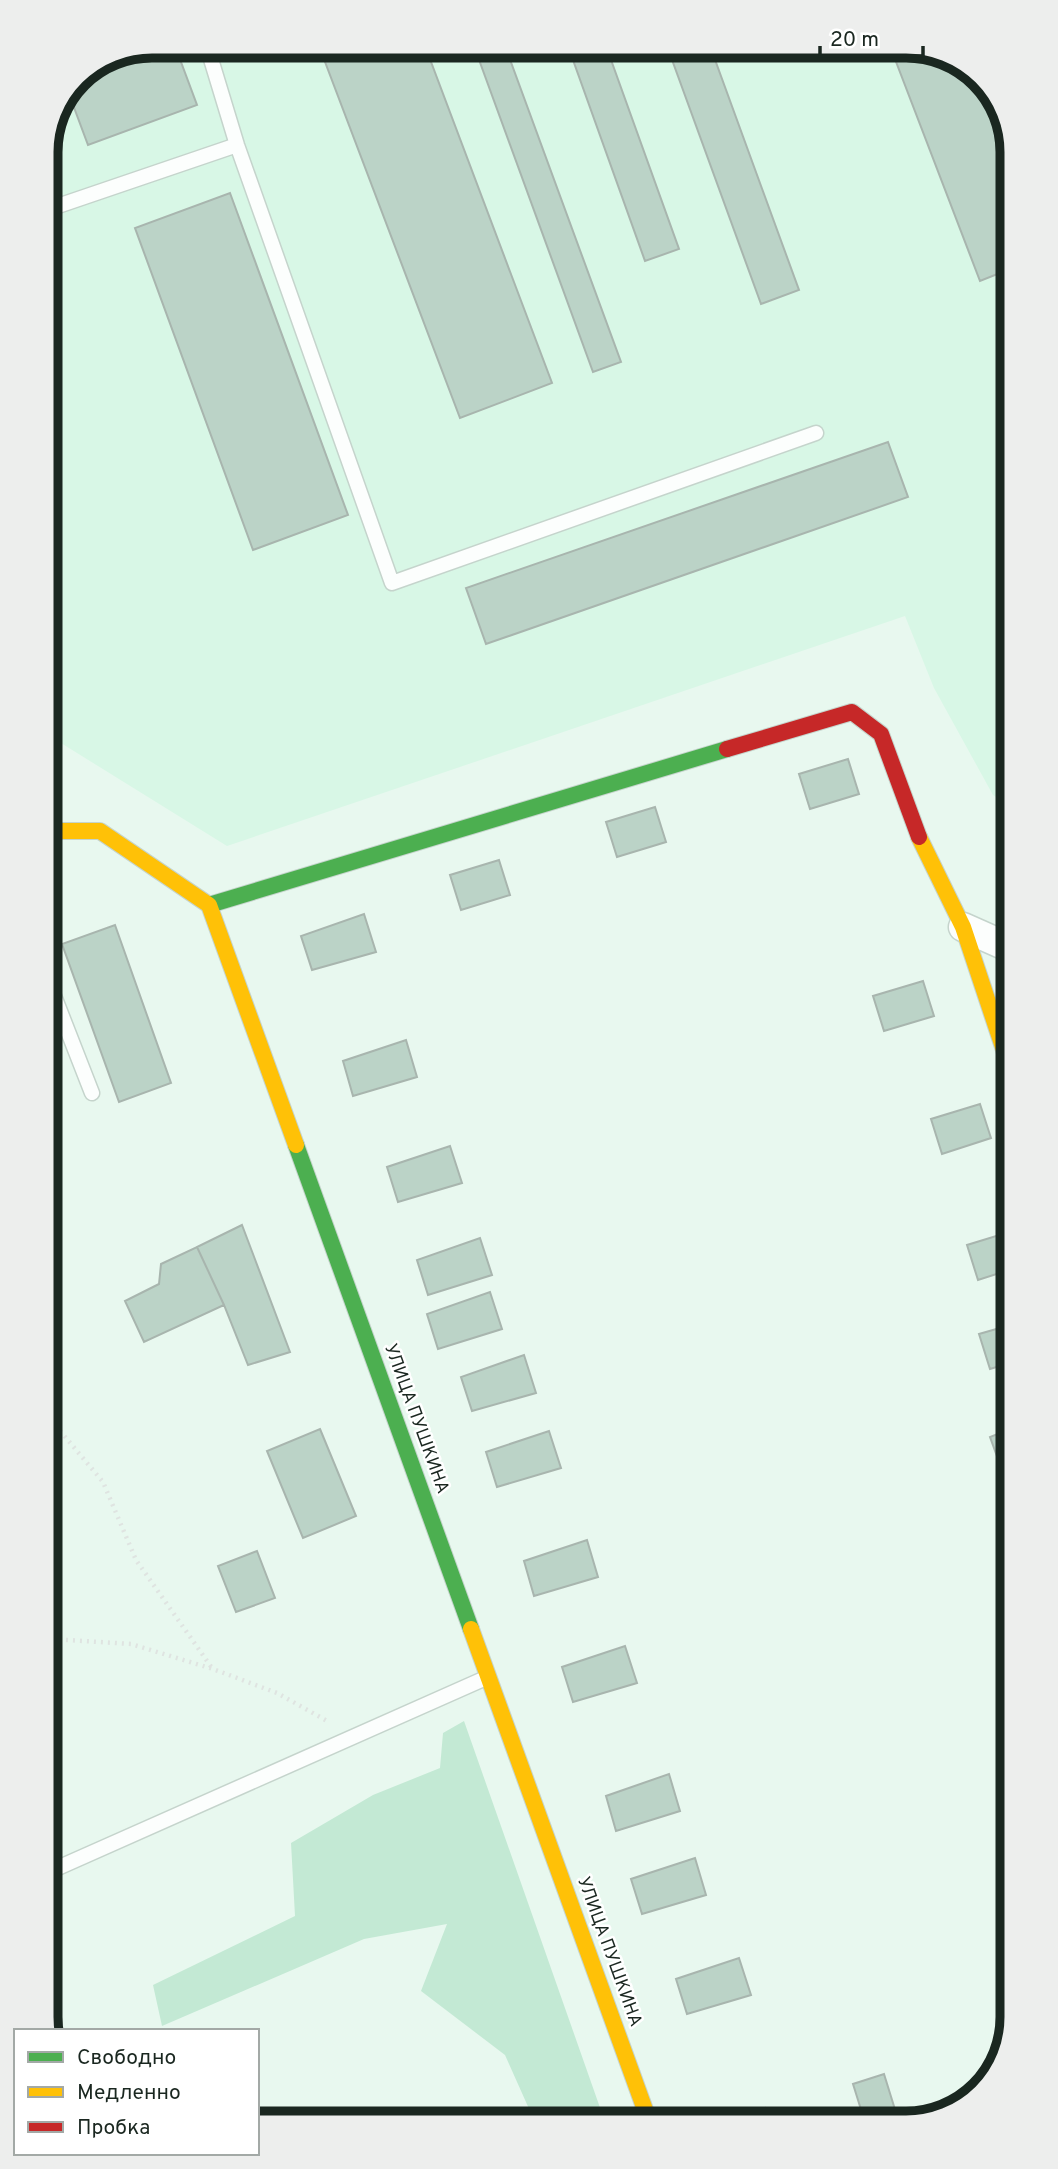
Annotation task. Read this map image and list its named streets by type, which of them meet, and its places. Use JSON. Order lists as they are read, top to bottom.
{
  "streets": {
    "street": ["УЛИЦА ПУШКИНА"]
  },
  "legend": ["Свободно", "Медленно", "Пробка"],
  "scale_bar": "20 m"
}
